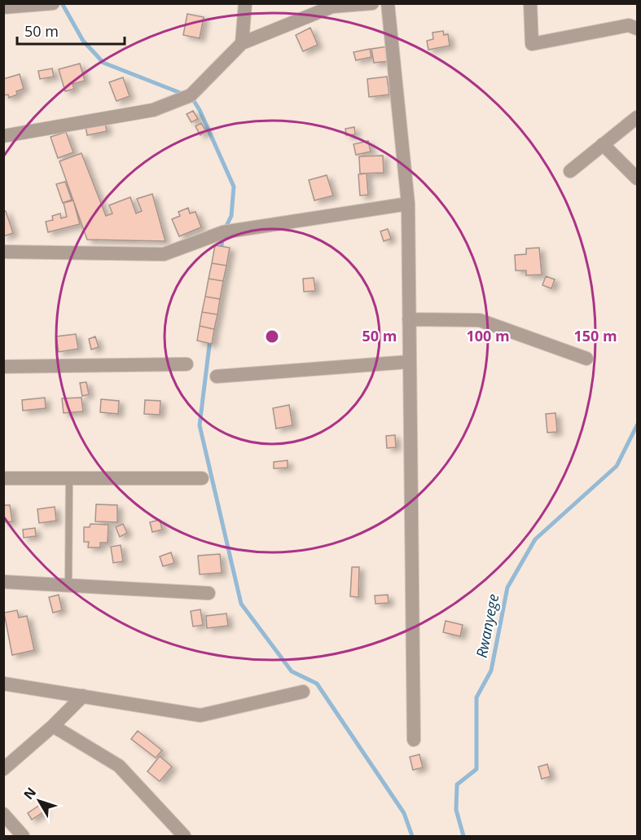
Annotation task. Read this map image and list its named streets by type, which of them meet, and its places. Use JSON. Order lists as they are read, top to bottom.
{
  "water": ["Rwanyege"],
  "scale_bar": "50 m",
  "north": "top left",
  "rings": ["50 m", "100 m", "150 m"]
}
